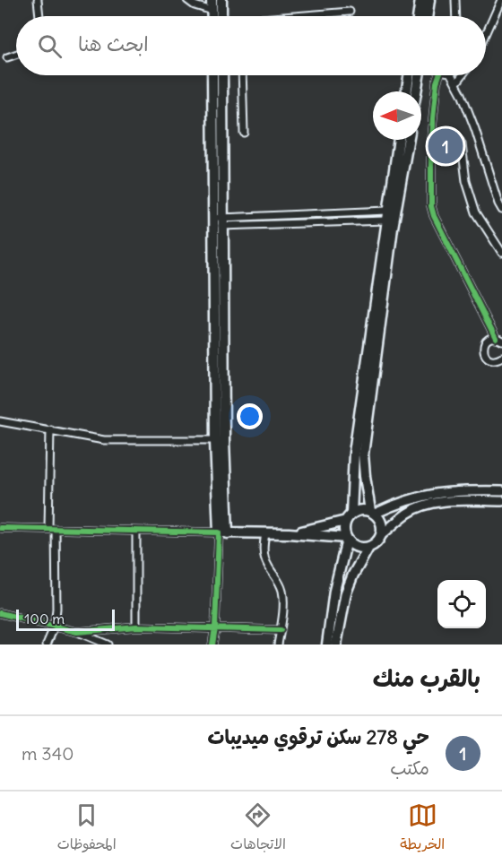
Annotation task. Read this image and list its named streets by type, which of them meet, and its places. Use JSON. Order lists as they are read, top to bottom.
{
  "scale_bar": "100 m",
  "north": "left",
  "page": {
    "search": "ابحث هنا",
    "pins": "1",
    "scale": "100 m",
    "heading": "بالقرب منك",
    "list": [
      {
        "mark": "1",
        "name": "حي 278 سكن ترقوي ميديبات",
        "note": "مكتب",
        "value": "340 m"
      }
    ],
    "nav": ["الخريطة", "الاتجاهات", "المحفوظات"]
  }
}
